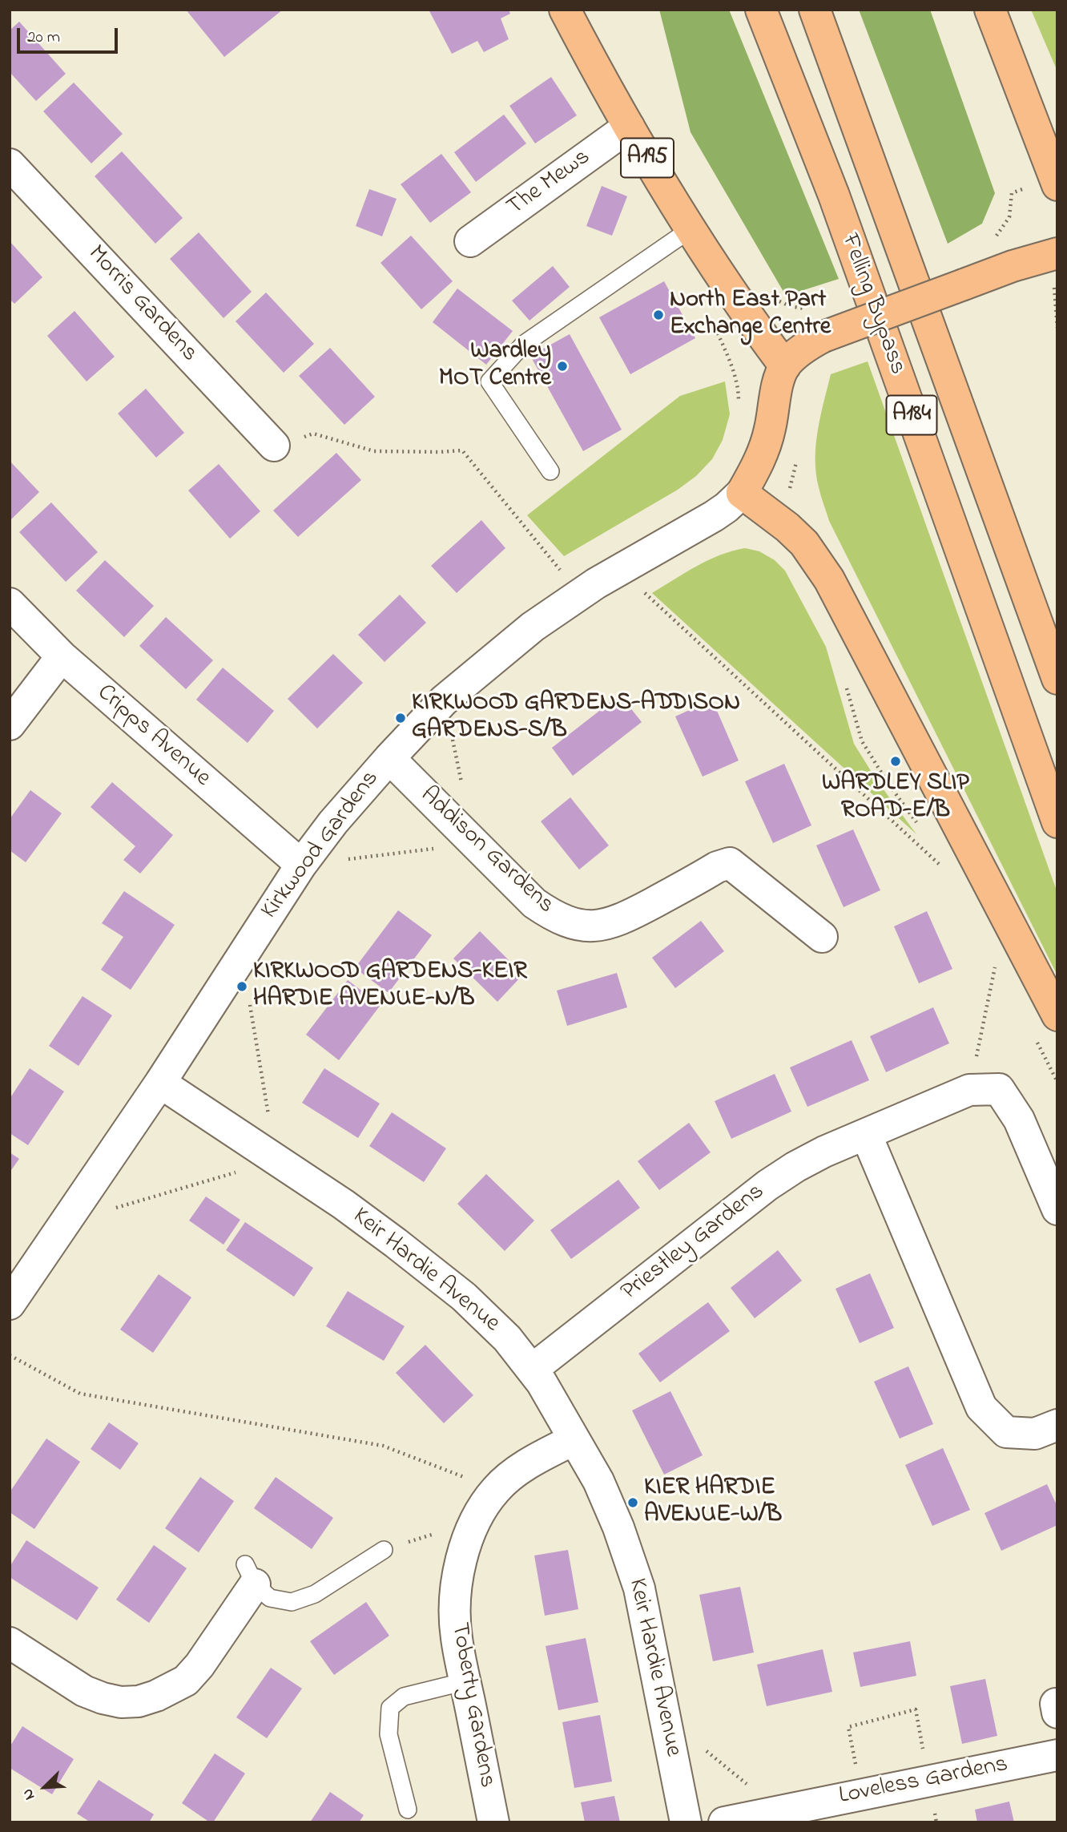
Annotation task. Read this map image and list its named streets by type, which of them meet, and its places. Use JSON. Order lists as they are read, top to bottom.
{
  "streets": {
    "main road": ["A195", "Felling Bypass", "A184"],
    "street": [
      "The Mews",
      "Morris Gardens",
      "Cripps Avenue",
      "Kirkwood Gardens",
      "Addison Gardens",
      "Priestley Gardens",
      "Keir Hardie Avenue",
      "Toberty Gardens",
      "Loveless Gardens"
    ]
  },
  "crossings": [
    ["A195", "The Mews"],
    ["Cripps Avenue", "Kirkwood Gardens"],
    ["Kirkwood Gardens", "Addison Gardens"],
    ["Kirkwood Gardens", "Keir Hardie Avenue"],
    ["Priestley Gardens", "Keir Hardie Avenue"],
    ["Keir Hardie Avenue", "Toberty Gardens"]
  ],
  "places": [
    "North East Part Exchange Centre",
    "Wardley MOT Centre",
    "KIRKWOOD GARDENS-ADDISON GARDENS-S/B",
    "WARDLEY SLIP ROAD-E/B",
    "KIRKWOOD GARDENS-KEIR HARDIE AVENUE-N/B",
    "KIER HARDIE AVENUE-W/B"
  ],
  "scale_bar": "20 m",
  "north": "bottom left"
}
